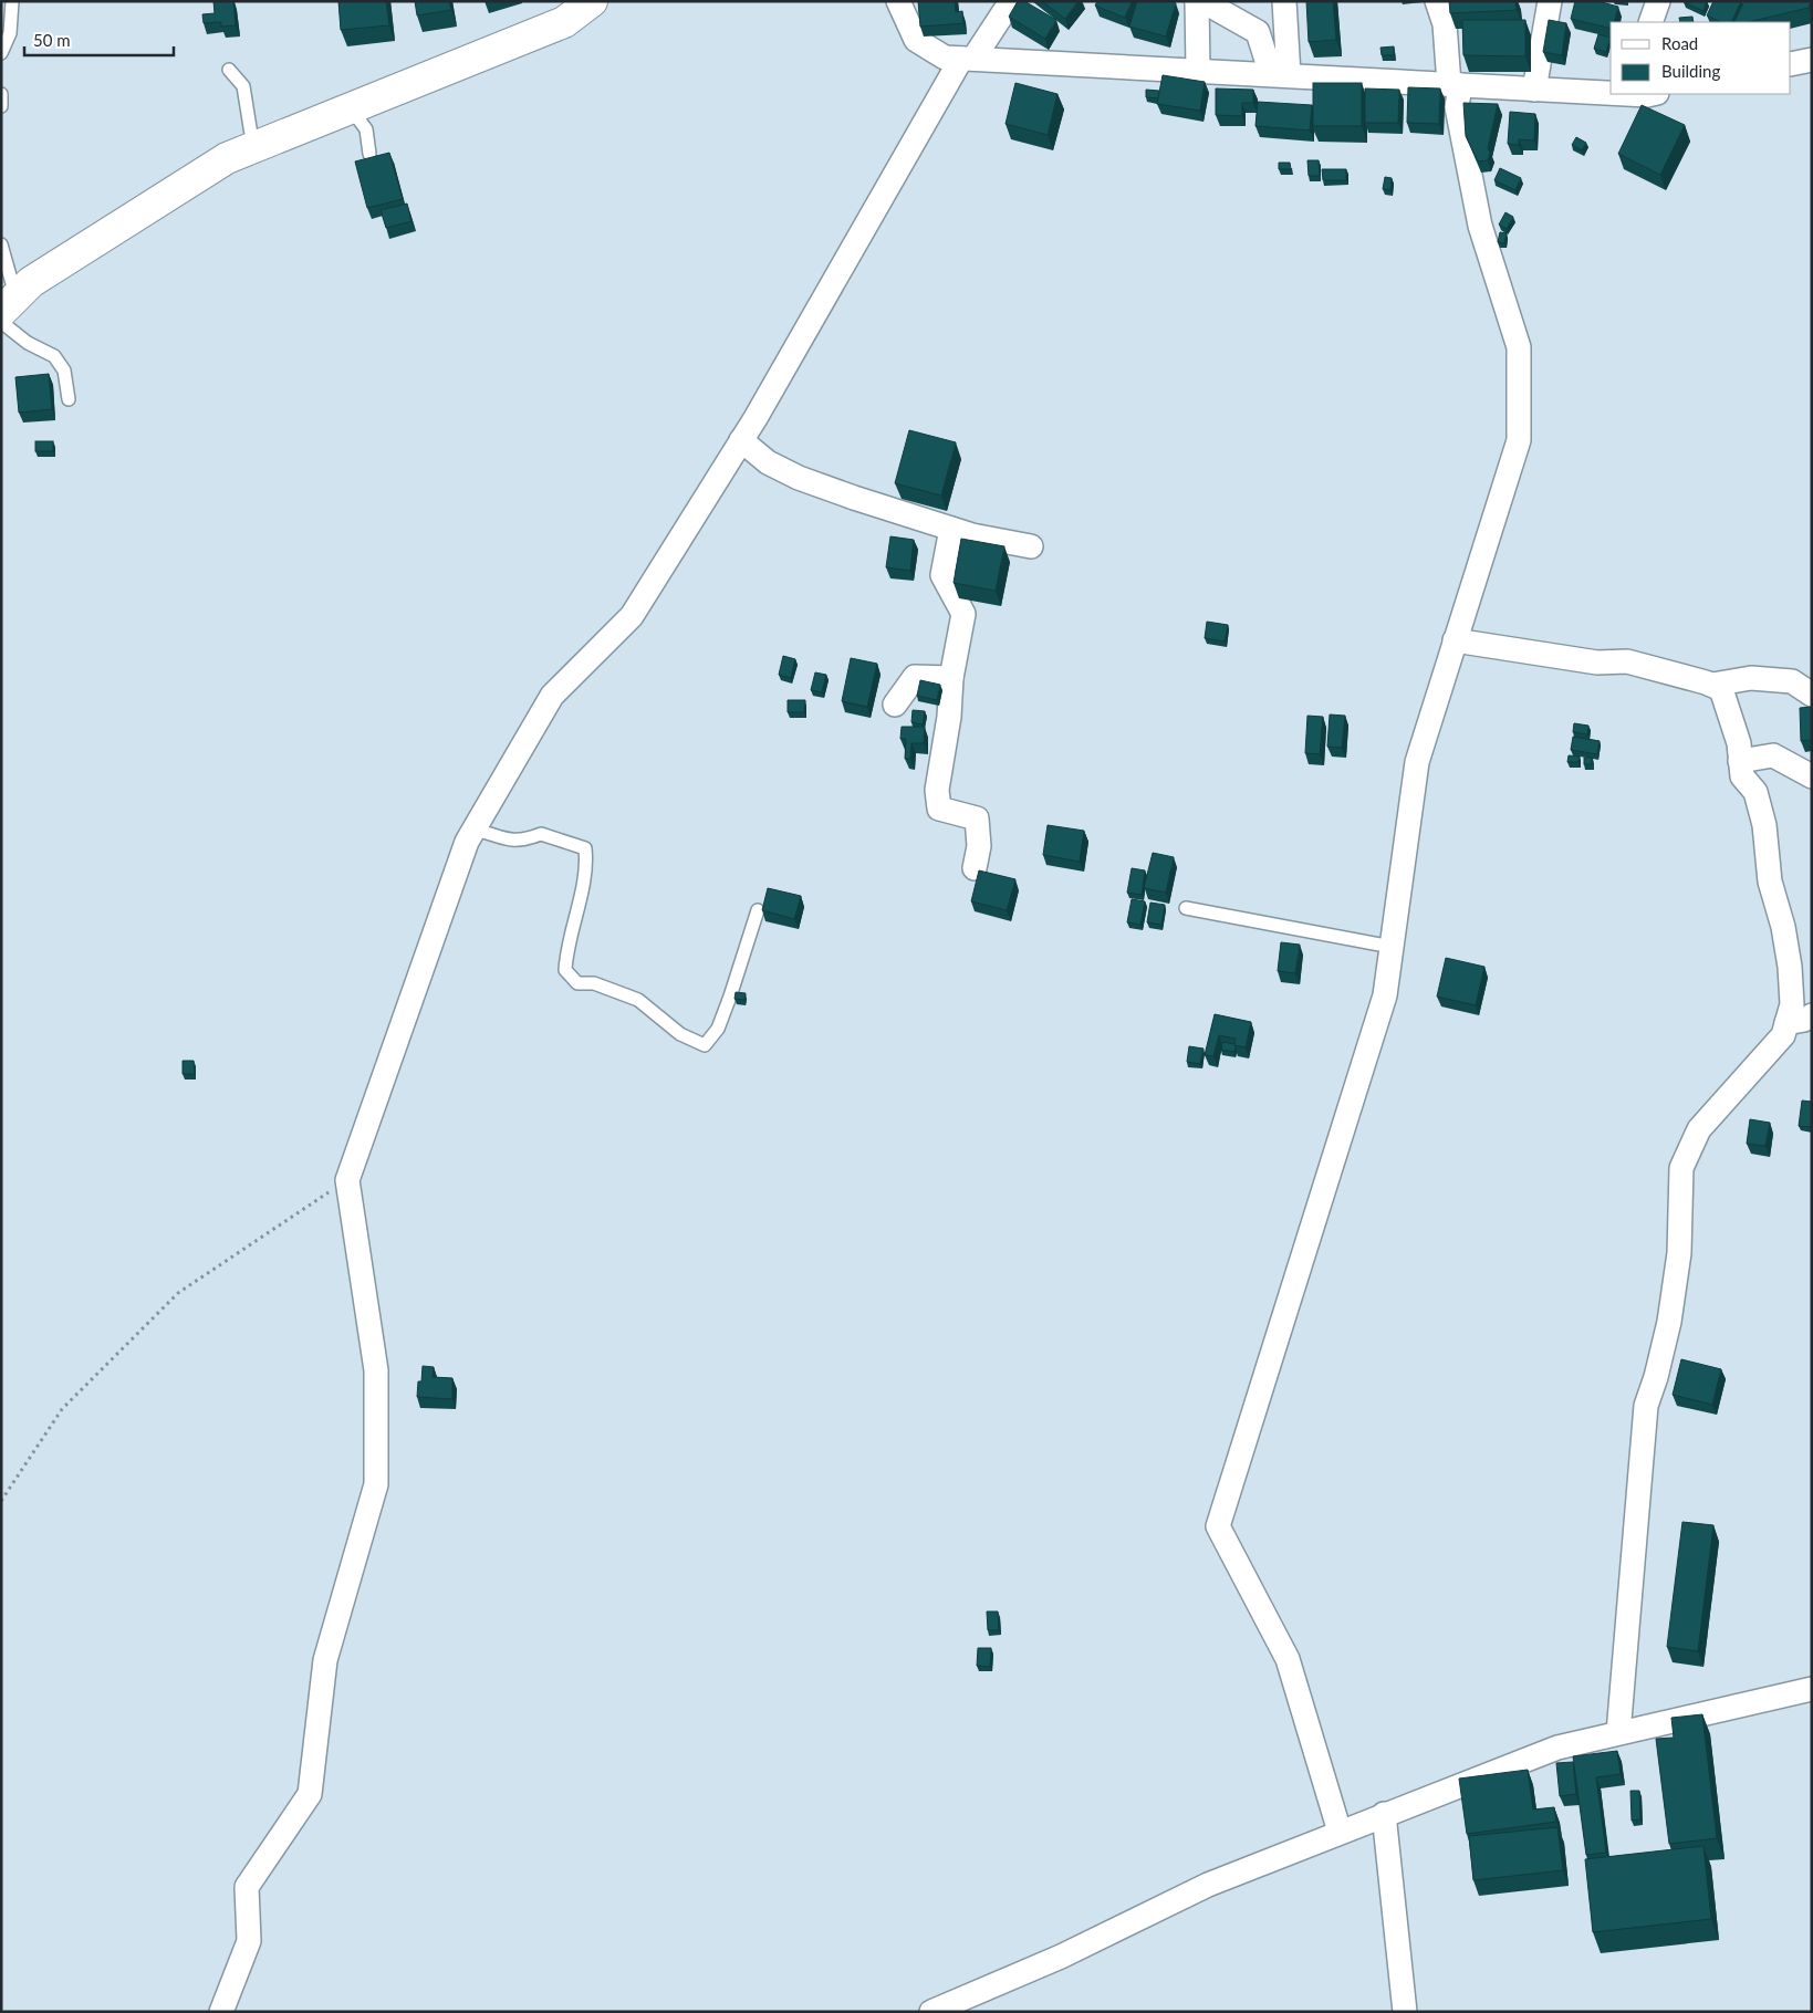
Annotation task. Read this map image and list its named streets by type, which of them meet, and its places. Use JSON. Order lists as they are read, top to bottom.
{
  "legend": ["Road", "Building"],
  "scale_bar": "50 m"
}
